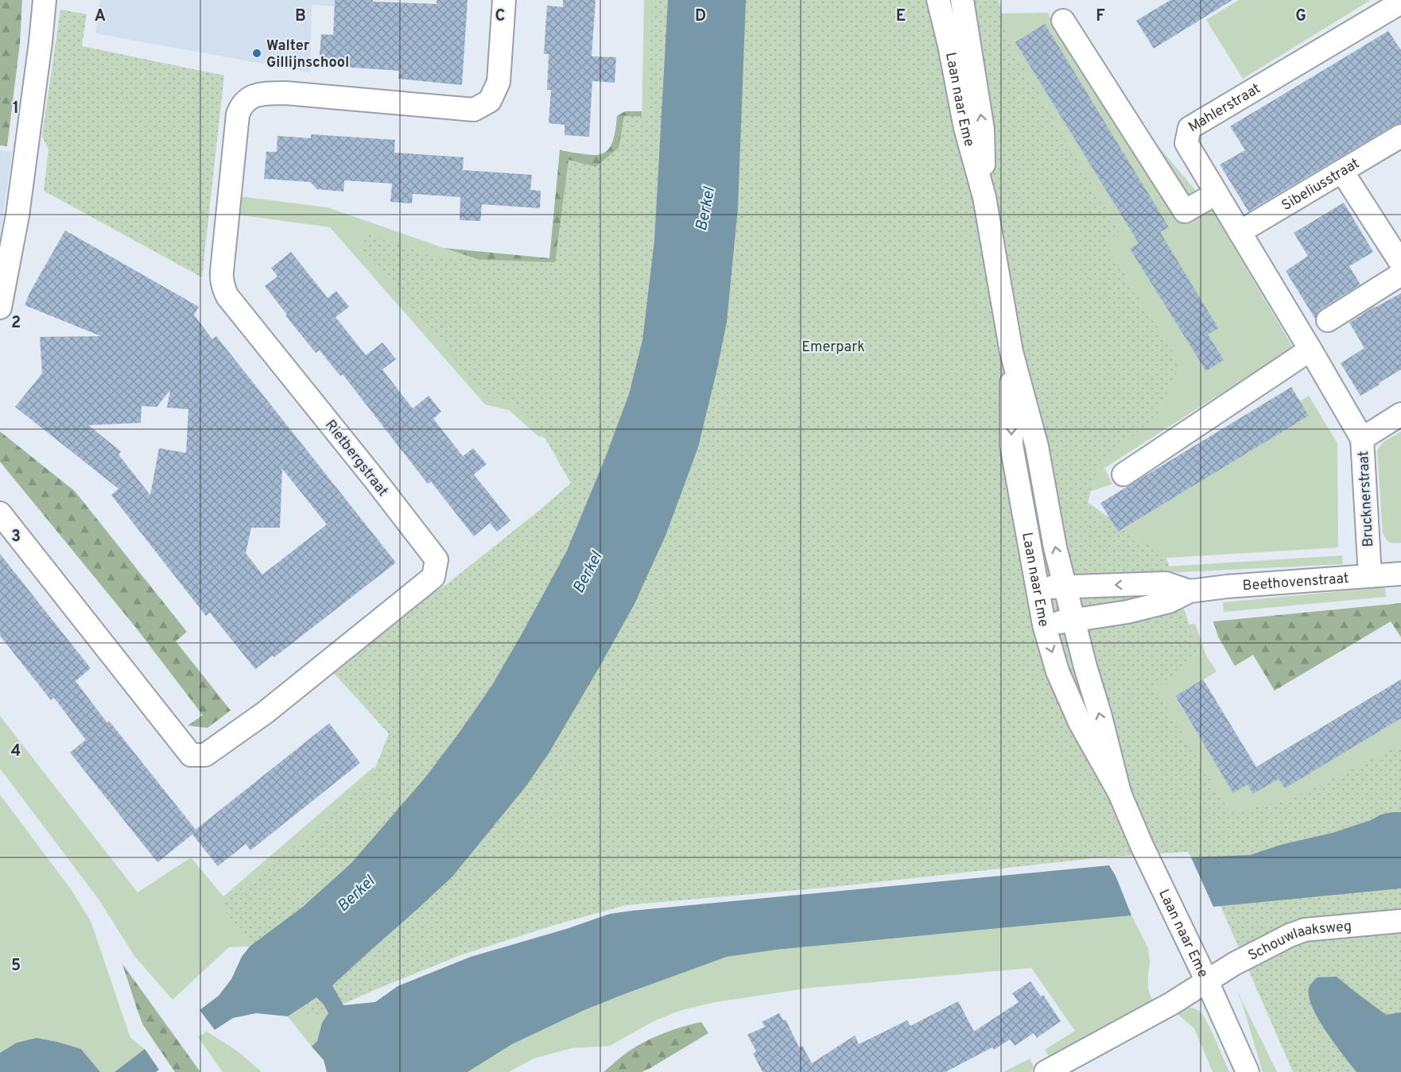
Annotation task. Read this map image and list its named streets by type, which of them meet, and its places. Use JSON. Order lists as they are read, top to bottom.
{
  "streets": {
    "street": [
      "Laan naar Eme",
      "Mahlerstraat",
      "Sibeliusstraat",
      "Rietbergstraat",
      "Brucknerstraat",
      "Beethovenstraat",
      "Schouwlaaksweg"
    ]
  },
  "crossings": [
    ["Laan naar Eme", "Beethovenstraat"],
    ["Laan naar Eme", "Schouwlaaksweg"],
    ["Mahlerstraat", "Brucknerstraat"],
    ["Sibeliusstraat", "Brucknerstraat"],
    ["Brucknerstraat", "Beethovenstraat"]
  ],
  "water": ["Berkel"],
  "parks": ["Emerpark"],
  "places": ["Walter Gillijnschool"],
  "grid": {
    "columns": [
      "A",
      "B",
      "C",
      "D",
      "E",
      "F",
      "G"
    ],
    "rows": [
      "1",
      "2",
      "3",
      "4",
      "5"
    ]
  }
}
